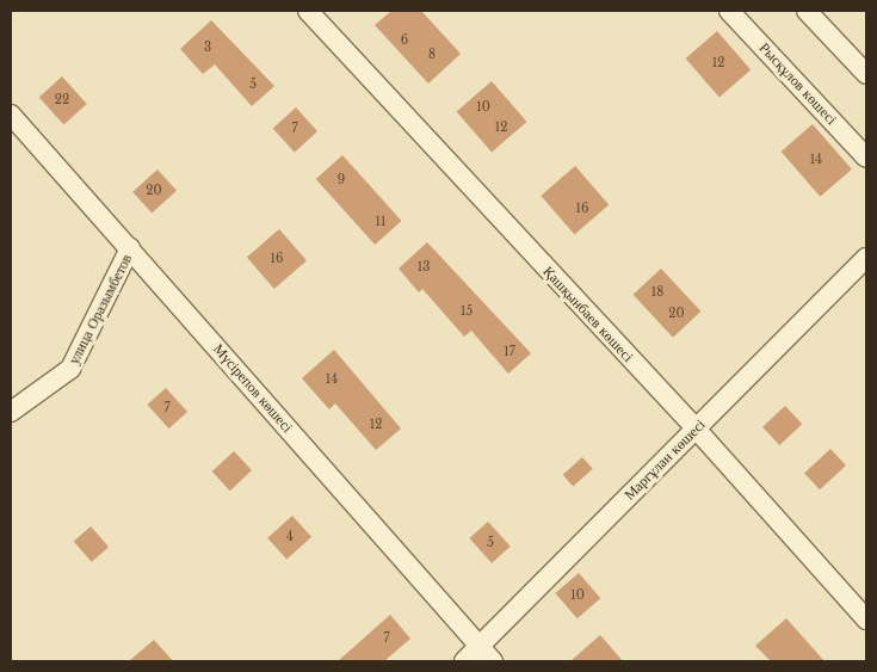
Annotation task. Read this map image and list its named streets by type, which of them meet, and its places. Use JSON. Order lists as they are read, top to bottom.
{
  "streets": {
    "street": [
      "Рысқұлов көшесі",
      "улица Оразымбетов",
      "Қашқынбаев көшесі",
      "Мүсірепов көшесі",
      "Маргұлан көшесі"
    ]
  },
  "crossings": [
    ["улица Оразымбетов", "Мүсірепов көшесі"],
    ["Қашқынбаев көшесі", "Маргұлан көшесі"],
    ["Мүсірепов көшесі", "Маргұлан көшесі"]
  ],
  "house_numbers": [
    "6",
    "3",
    "8",
    "12",
    "5",
    "22",
    "10",
    "12",
    "7",
    "14",
    "9",
    "20",
    "16",
    "11",
    "16",
    "13",
    "18",
    "15",
    "20",
    "17",
    "14",
    "7",
    "12",
    "4",
    "5",
    "10",
    "7"
  ]
}
